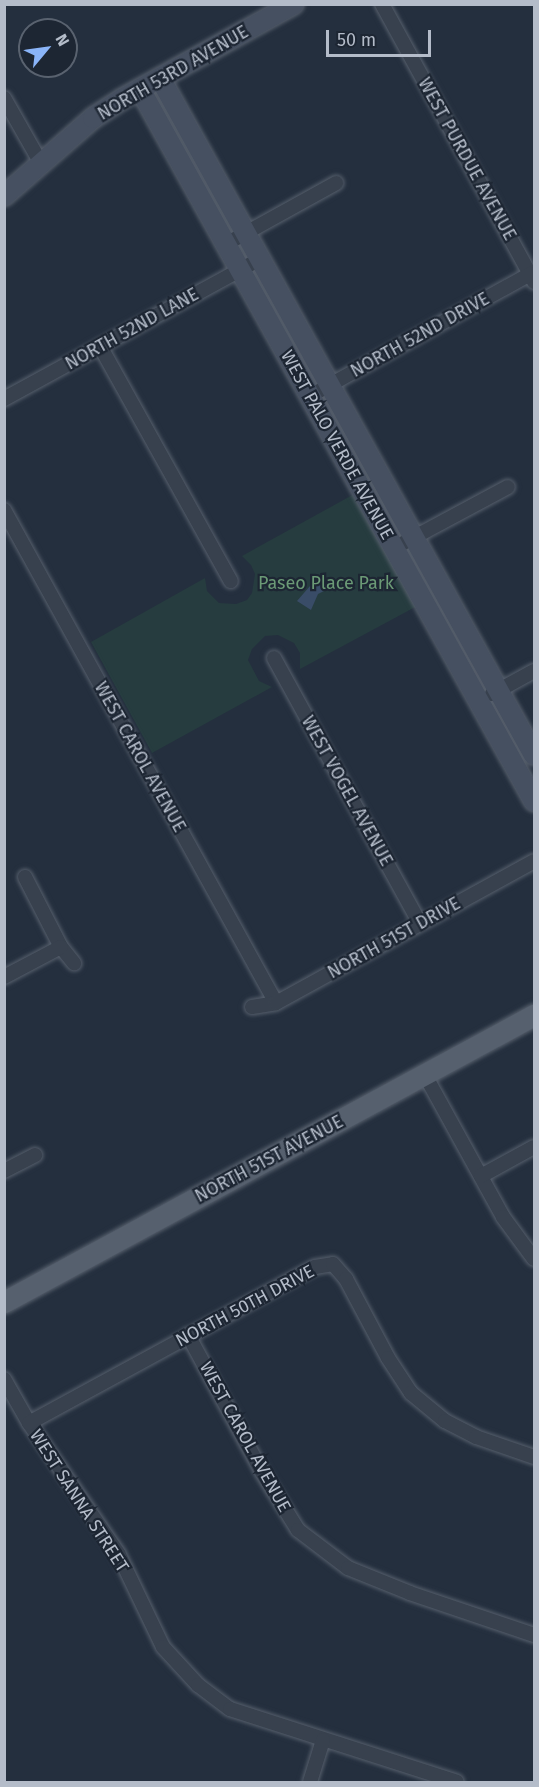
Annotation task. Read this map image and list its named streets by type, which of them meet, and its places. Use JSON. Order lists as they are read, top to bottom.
{
  "streets": {
    "main road": ["NORTH 51ST AVENUE"],
    "street": [
      "NORTH 53RD AVENUE",
      "WEST PURDUE AVENUE",
      "NORTH 52ND LANE",
      "NORTH 52ND DRIVE",
      "WEST PALO VERDE AVENUE",
      "WEST CAROL AVENUE",
      "WEST VOGEL AVENUE",
      "NORTH 51ST DRIVE",
      "NORTH 50TH DRIVE",
      "WEST SANNA STREET"
    ]
  },
  "crossings": [
    ["NORTH 53RD AVENUE", "WEST PALO VERDE AVENUE"],
    ["WEST PURDUE AVENUE", "NORTH 52ND DRIVE"],
    ["NORTH 52ND LANE", "WEST PALO VERDE AVENUE"],
    ["NORTH 52ND DRIVE", "WEST PALO VERDE AVENUE"],
    ["WEST CAROL AVENUE", "NORTH 51ST DRIVE"],
    ["WEST CAROL AVENUE", "NORTH 50TH DRIVE"],
    ["WEST VOGEL AVENUE", "NORTH 51ST DRIVE"],
    ["NORTH 50TH DRIVE", "WEST SANNA STREET"]
  ],
  "parks": ["Paseo Place Park"],
  "scale_bar": "50 m",
  "north": "top right"
}
